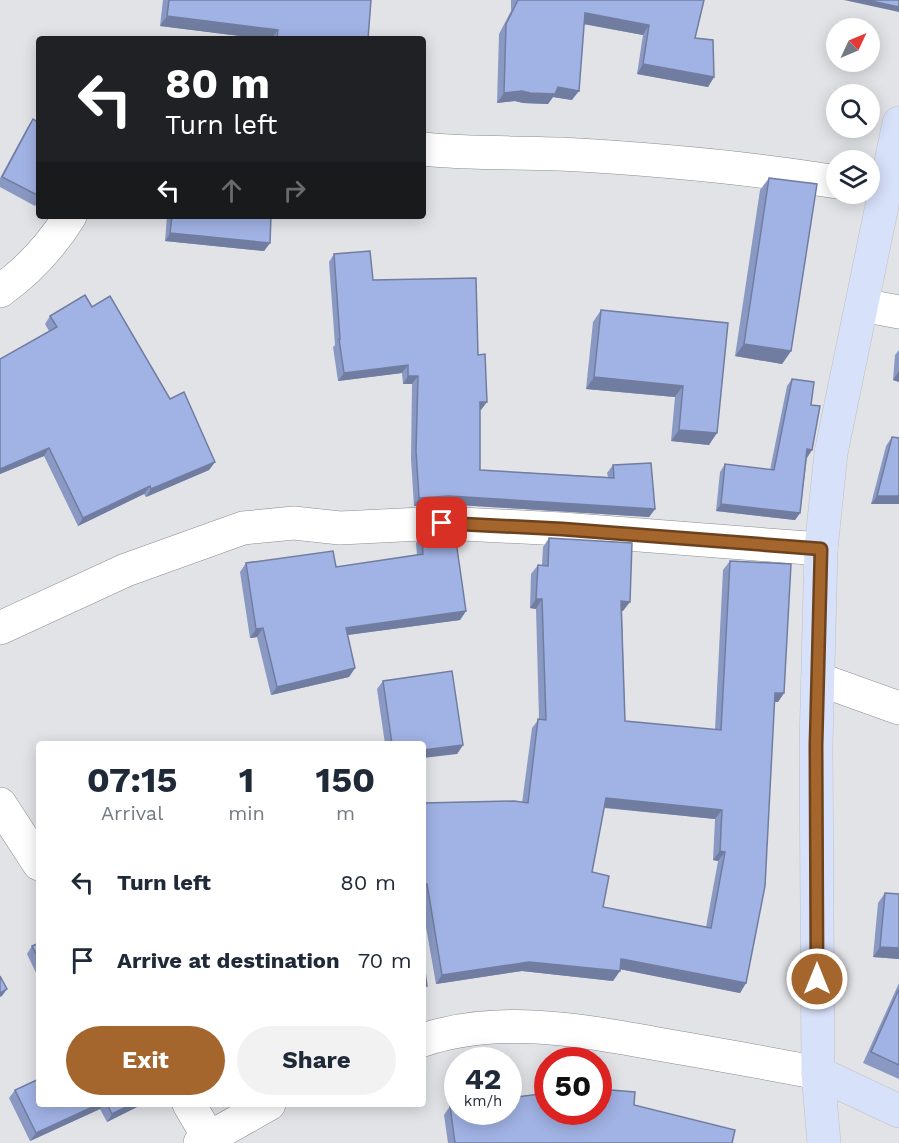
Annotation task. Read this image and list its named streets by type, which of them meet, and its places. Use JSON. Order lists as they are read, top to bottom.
{
  "north": "top right",
  "page": {
    "turn": ["80 m", "Turn left"],
    "eta": [
      "07:15",
      "Arrival",
      "1",
      "min",
      "150",
      "m"
    ],
    "list": [
      {
        "name": "Turn left",
        "value": "80 m"
      },
      {
        "name": "Arrive at destination",
        "value": "70 m"
      }
    ],
    "buttons": ["Exit", "Share"],
    "speed": "42 km/h",
    "limit": "50"
  }
}
